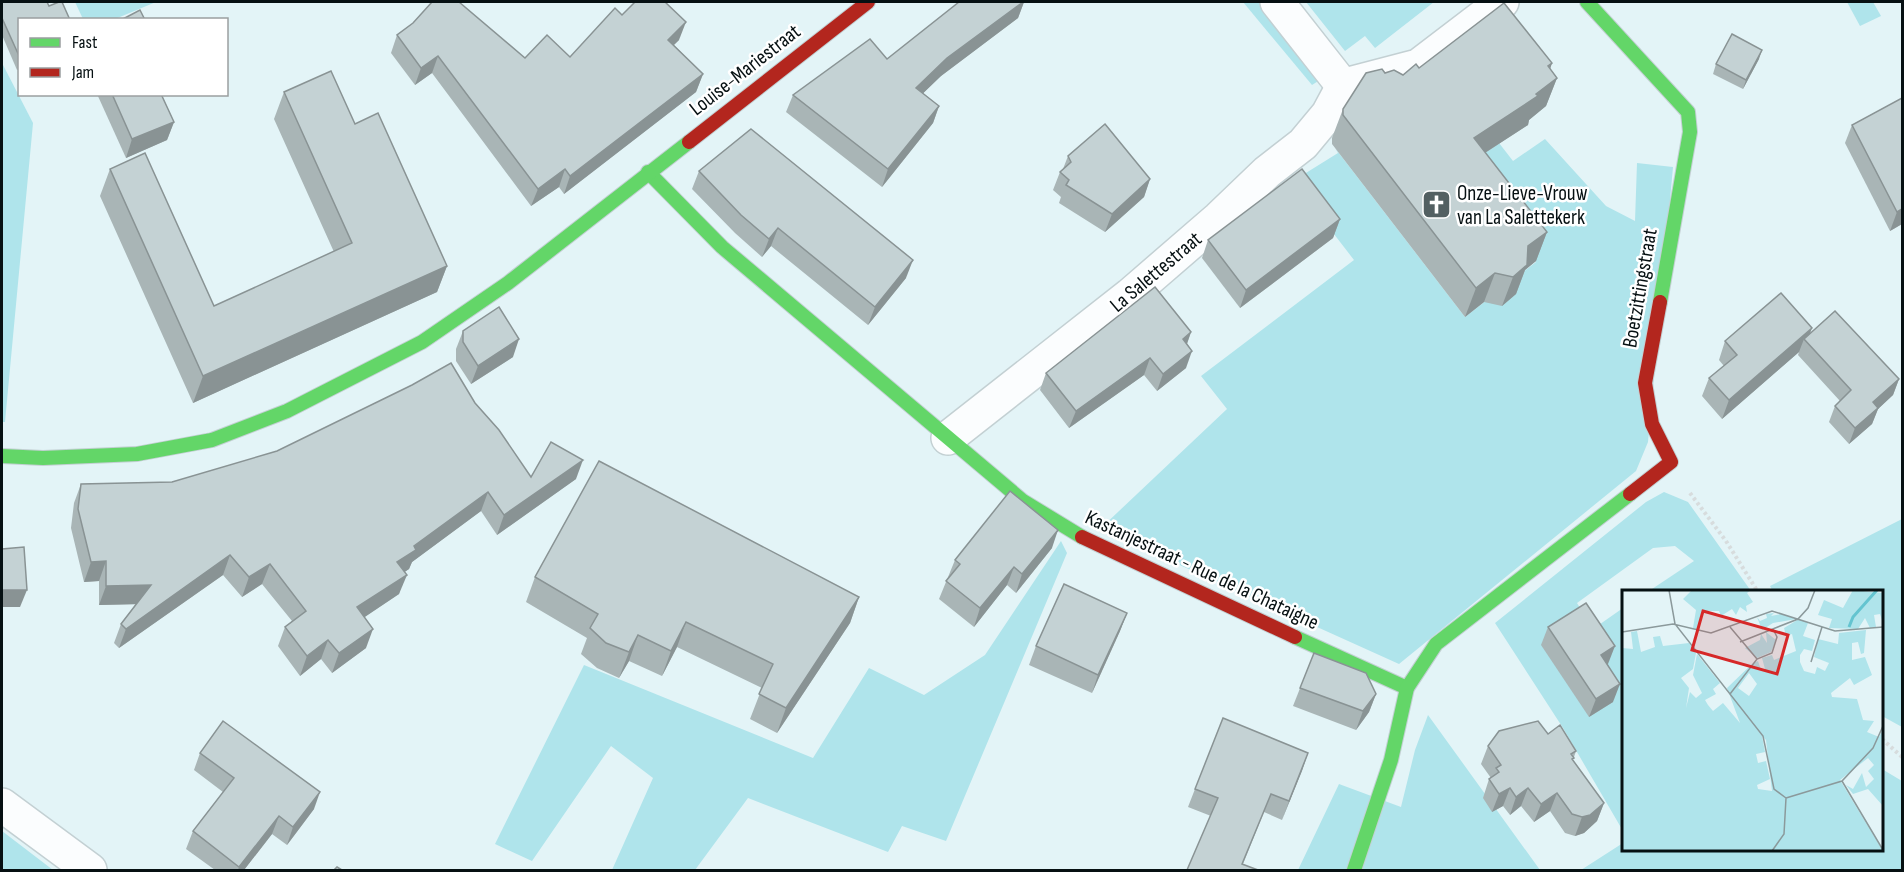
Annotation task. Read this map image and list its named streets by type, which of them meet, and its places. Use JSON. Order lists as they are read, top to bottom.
{
  "streets": {
    "street": [
      "Louise-Mariestraat",
      "La Salettestraat",
      "Boetzittingstraat",
      "Kastanjestraat - Rue de la Chataigne"
    ]
  },
  "crossings": [
    ["La Salettestraat", "Kastanjestraat - Rue de la Chataigne"]
  ],
  "places": {
    "church": ["Onze-Lieve-Vrouw van La Salettekerk"]
  },
  "legend": ["Fast", "Jam"]
}
